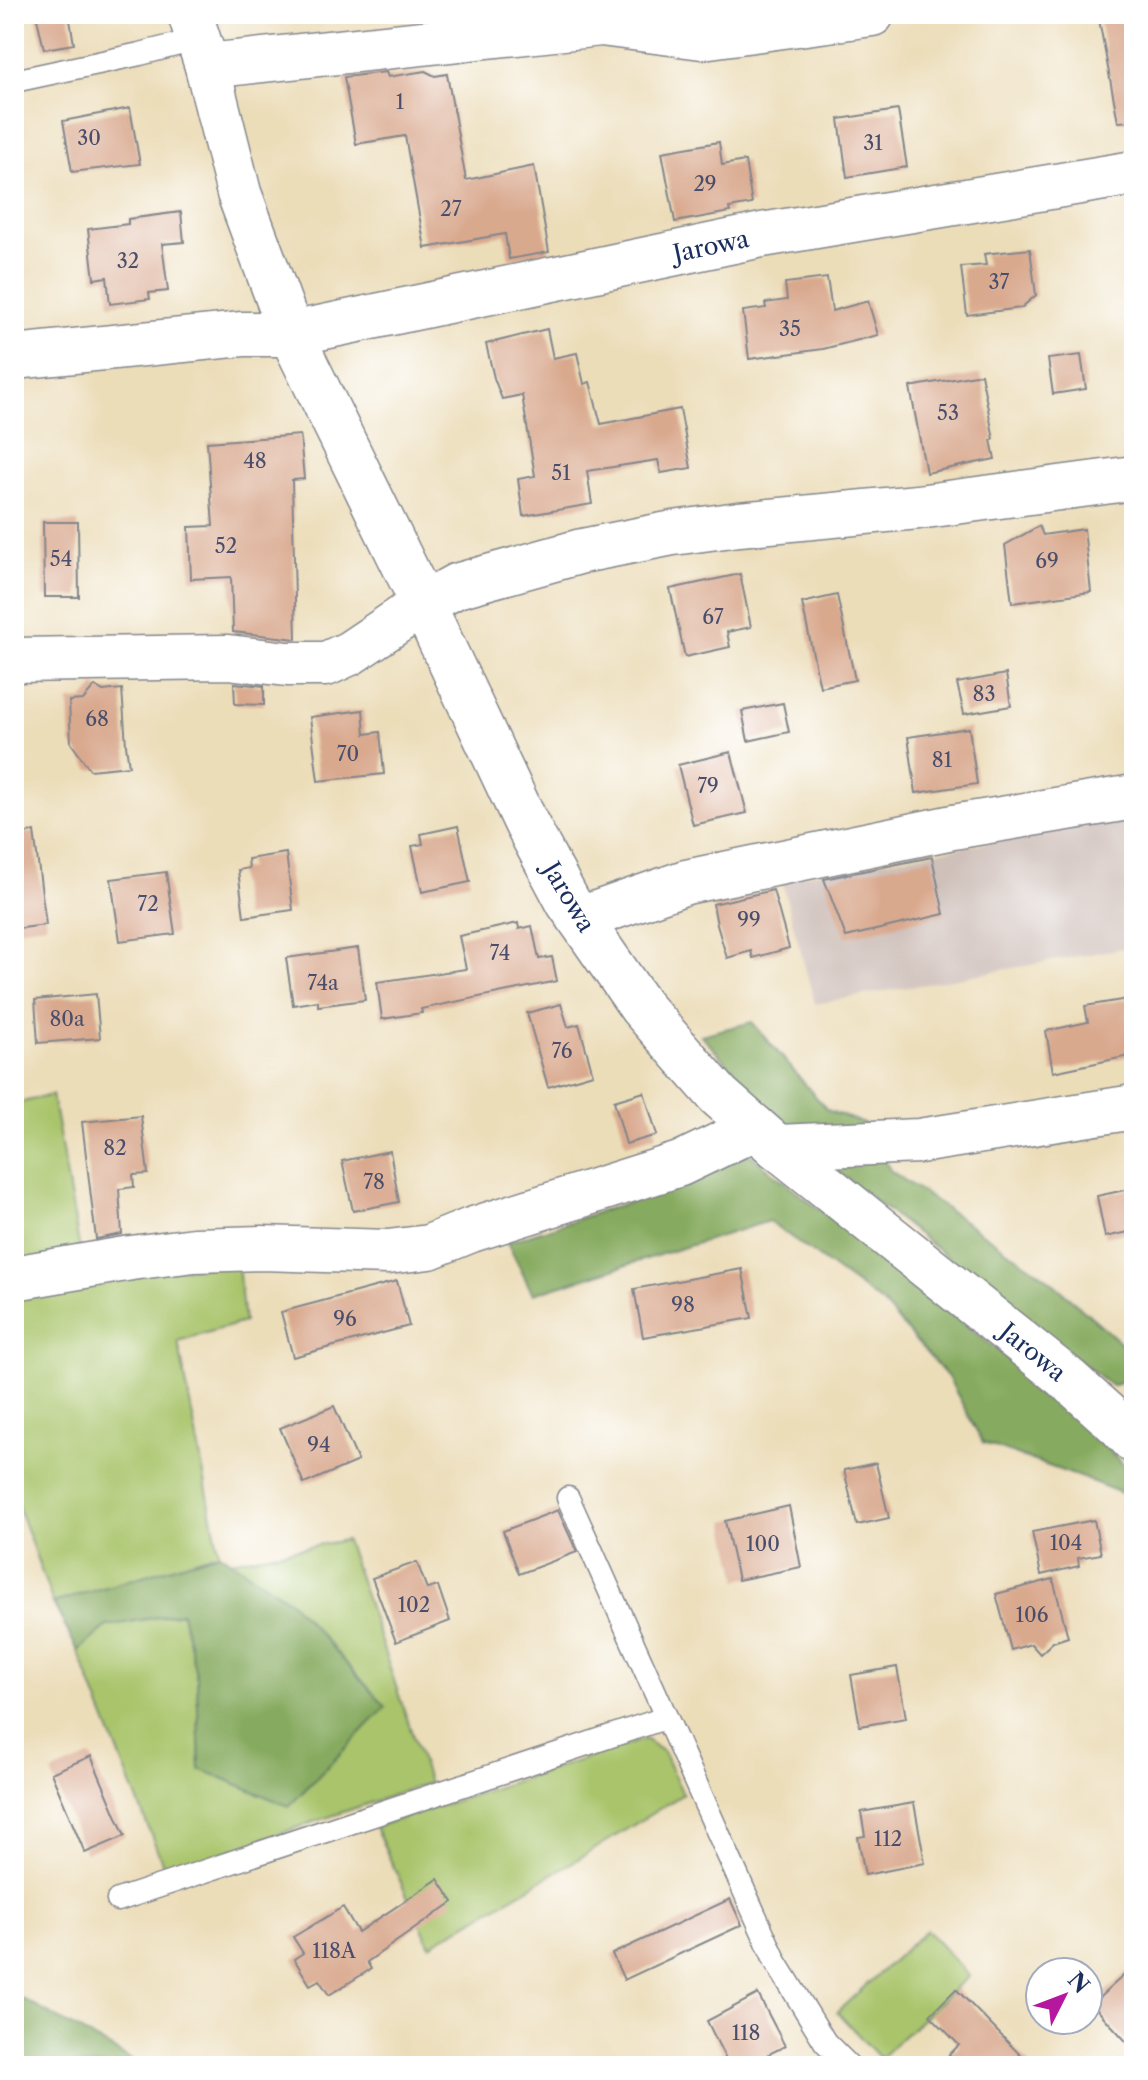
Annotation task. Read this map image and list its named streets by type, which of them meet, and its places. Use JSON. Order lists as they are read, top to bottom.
{
  "streets": {
    "street": ["Jarowa"]
  },
  "house_numbers": [
    "1",
    "30",
    "31",
    "29",
    "27",
    "32",
    "37",
    "35",
    "53",
    "48",
    "51",
    "52",
    "54",
    "69",
    "67",
    "83",
    "68",
    "70",
    "81",
    "79",
    "72",
    "99",
    "74",
    "74a",
    "80a",
    "76",
    "82",
    "78",
    "98",
    "96",
    "94",
    "104",
    "100",
    "102",
    "106",
    "112",
    "118A",
    "118"
  ],
  "north": "top right"
}
